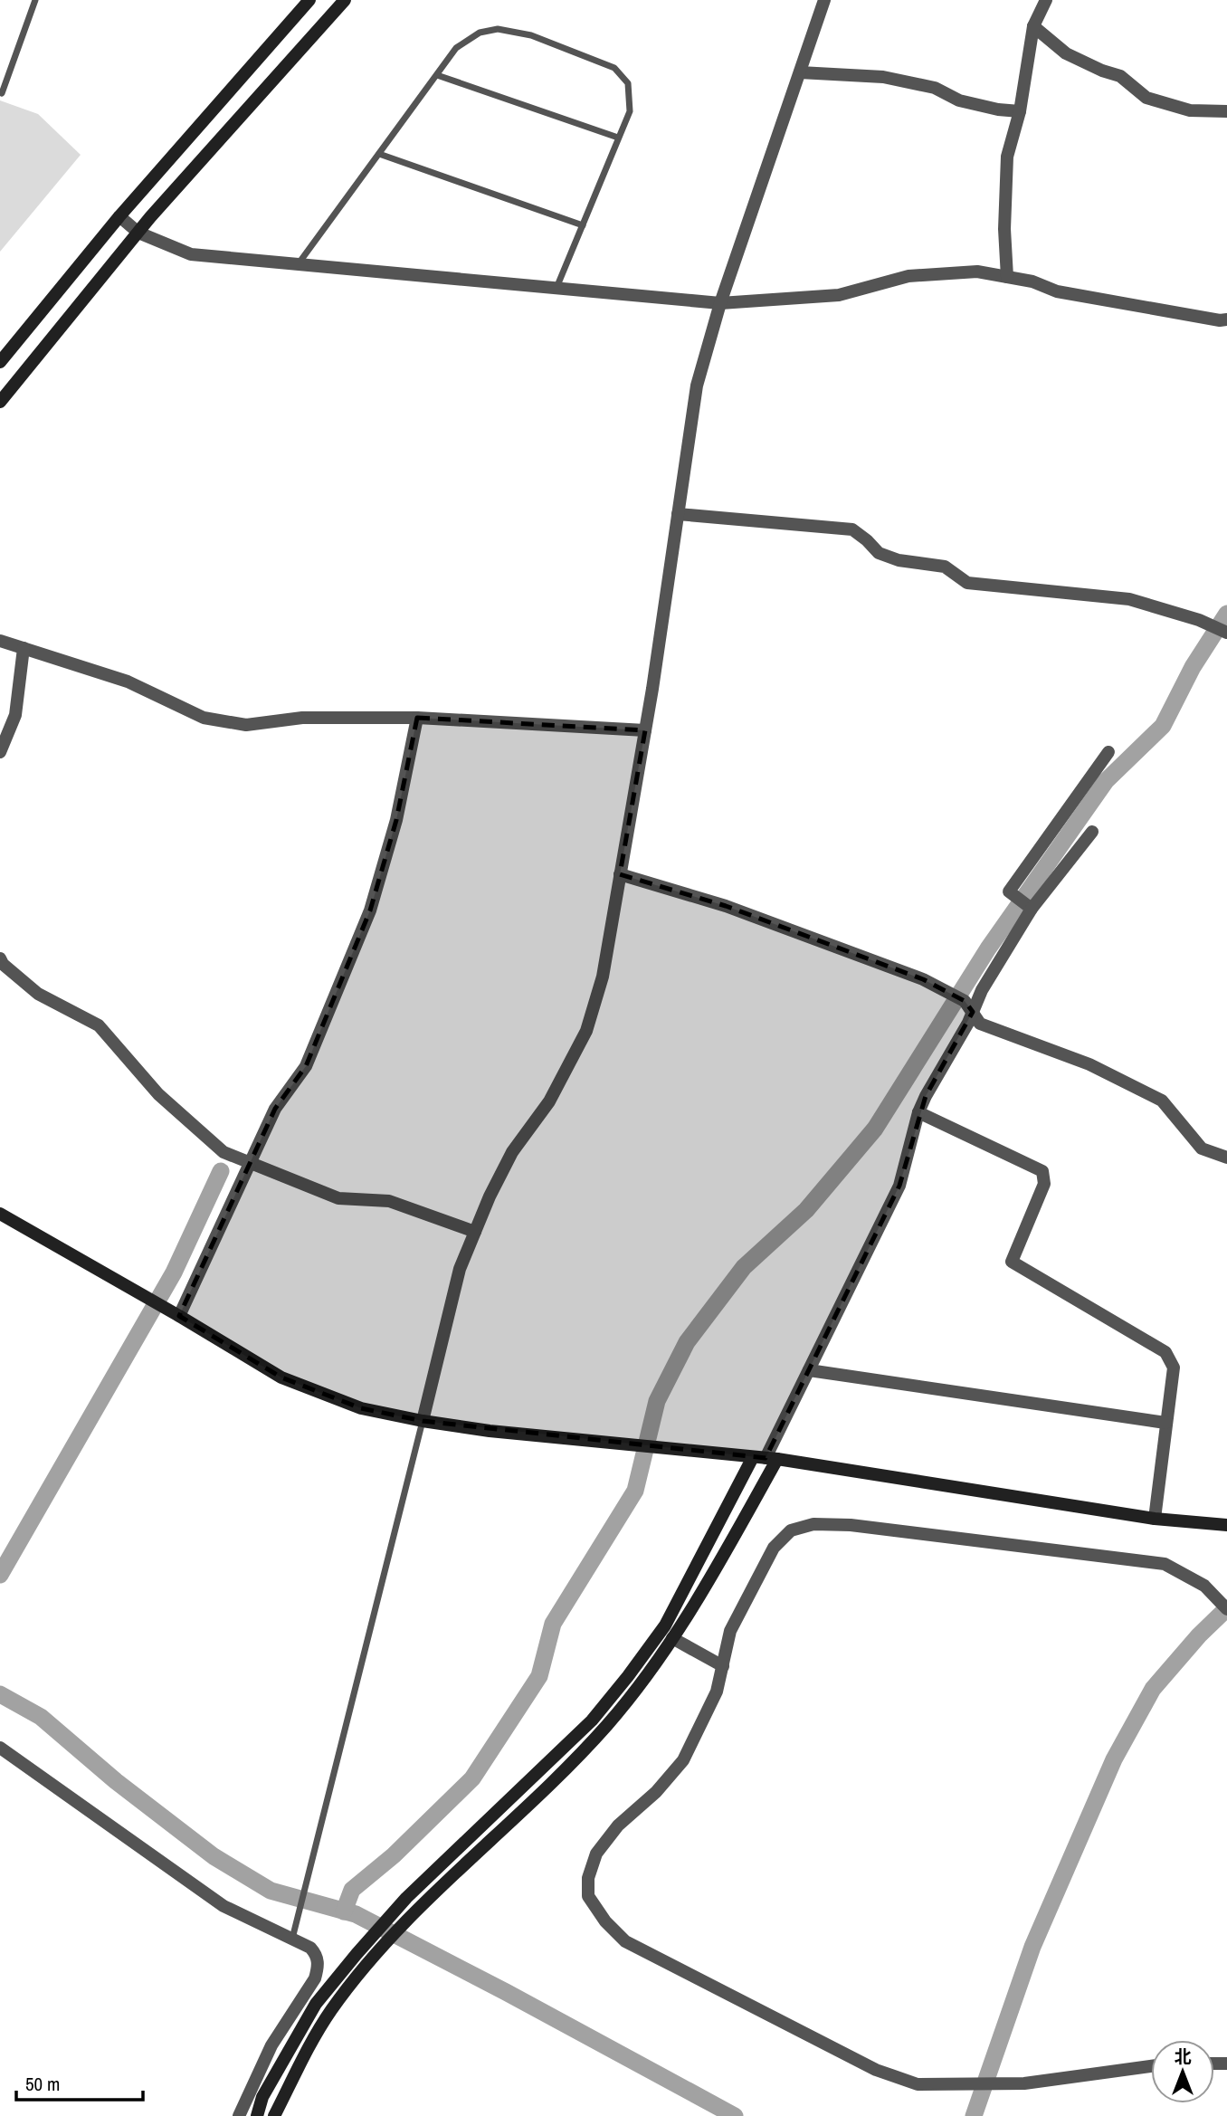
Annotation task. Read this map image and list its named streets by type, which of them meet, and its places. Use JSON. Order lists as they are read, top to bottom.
{
  "scale_bar": "50 m",
  "north": "top"
}
